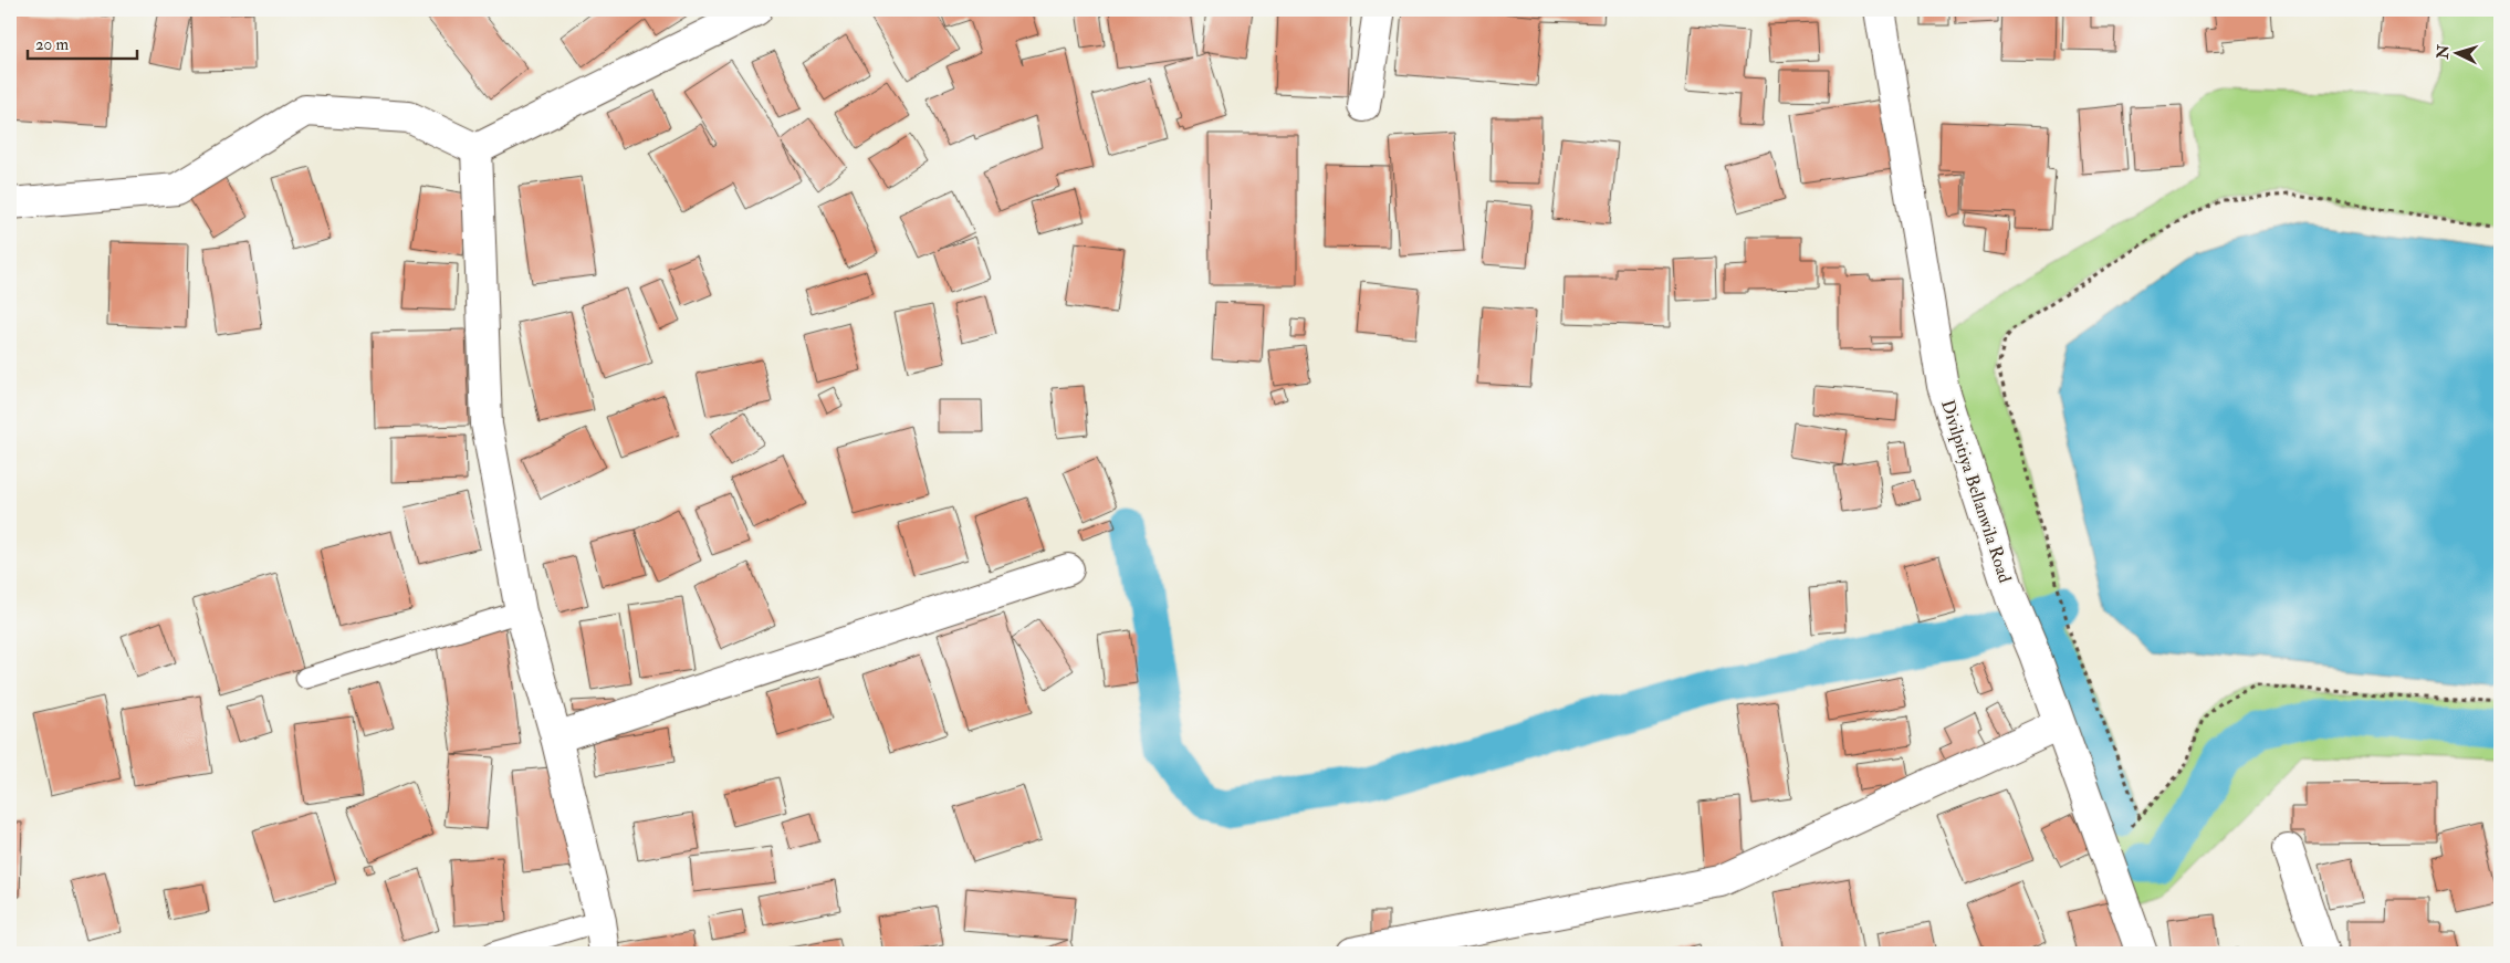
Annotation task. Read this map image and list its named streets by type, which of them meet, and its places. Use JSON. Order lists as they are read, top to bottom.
{
  "streets": {
    "street": ["Divilpitiya Bellanwila Road"]
  },
  "scale_bar": "20 m",
  "north": "left"
}
